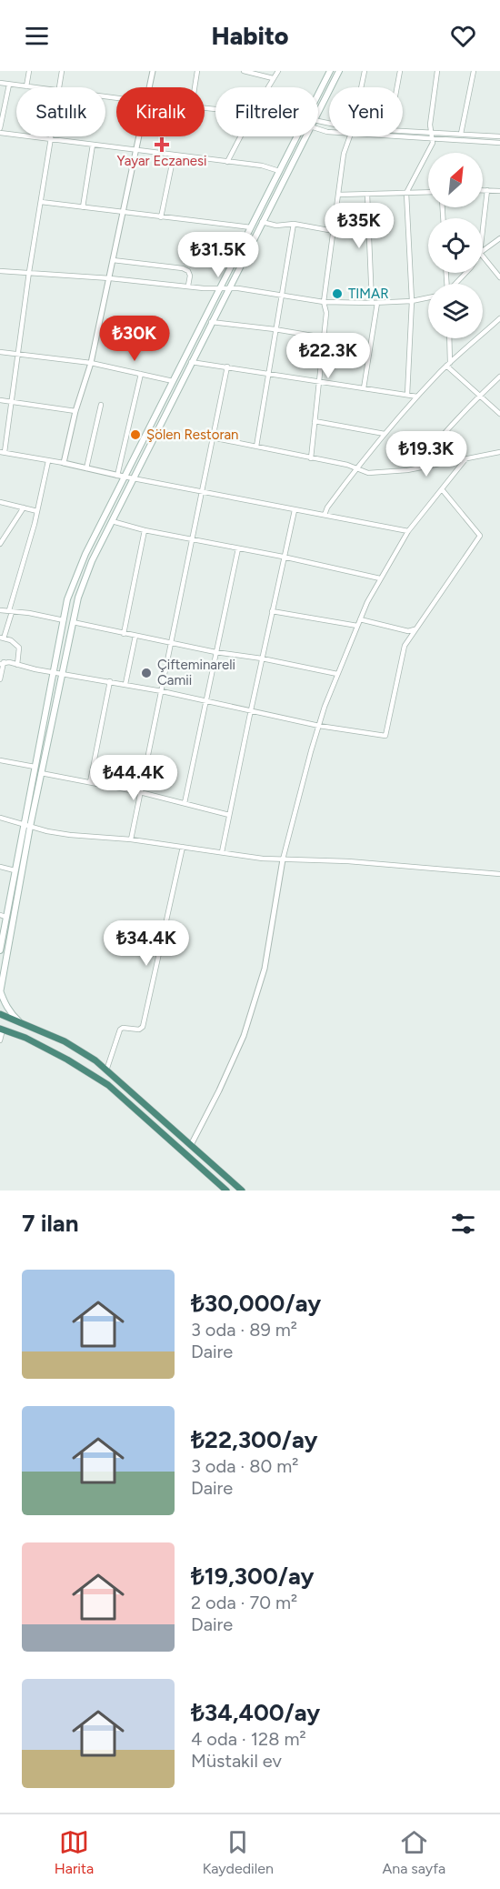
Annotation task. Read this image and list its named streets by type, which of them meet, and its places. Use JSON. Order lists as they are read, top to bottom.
{
  "places": {
    "health": ["Yayar Eczanesi"],
    "other": ["TIMAR", "Şölen Restoran", "Çifteminareli Camii"]
  },
  "north": "top right",
  "page": {
    "header": "Habito",
    "chip": [
      "Satılık",
      "Kiralık",
      "Filtreler",
      "Yeni"
    ],
    "price": [
      "₺35K",
      "₺31.5K",
      "₺30K",
      "₺22.3K",
      "₺19.3K",
      "₺44.4K",
      "₺34.4K"
    ],
    "heading": "7 ilan",
    "list": [
      {
        "name": "₺30,000/ay",
        "note": "3 oda · 89 m² · Daire"
      },
      {
        "name": "₺22,300/ay",
        "note": "3 oda · 80 m² · Daire"
      },
      {
        "name": "₺19,300/ay",
        "note": "2 oda · 70 m² · Daire"
      },
      {
        "name": "₺34,400/ay",
        "note": "4 oda · 128 m² · Müstakil ev"
      }
    ],
    "tabs": ["Harita", "Kaydedilen", "Ana sayfa"]
  }
}
